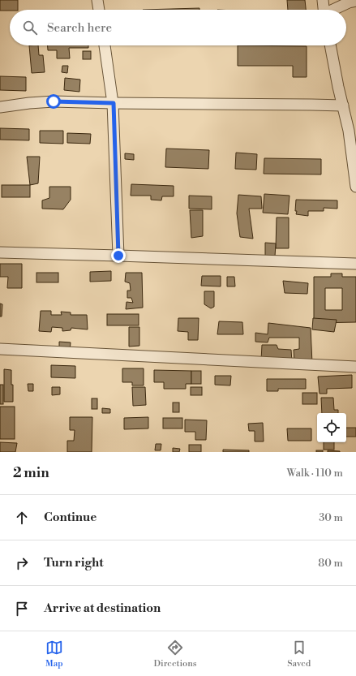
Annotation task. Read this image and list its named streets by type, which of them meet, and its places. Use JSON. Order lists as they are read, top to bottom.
{
  "page": {
    "search": "Search here",
    "heading": ["2 min", "Walk · 110 m"],
    "list": [
      ["Continue", "30 m"],
      ["Turn right", "80 m"],
      "Arrive at destination"
    ],
    "nav": ["Map", "Directions", "Saved"]
  }
}
